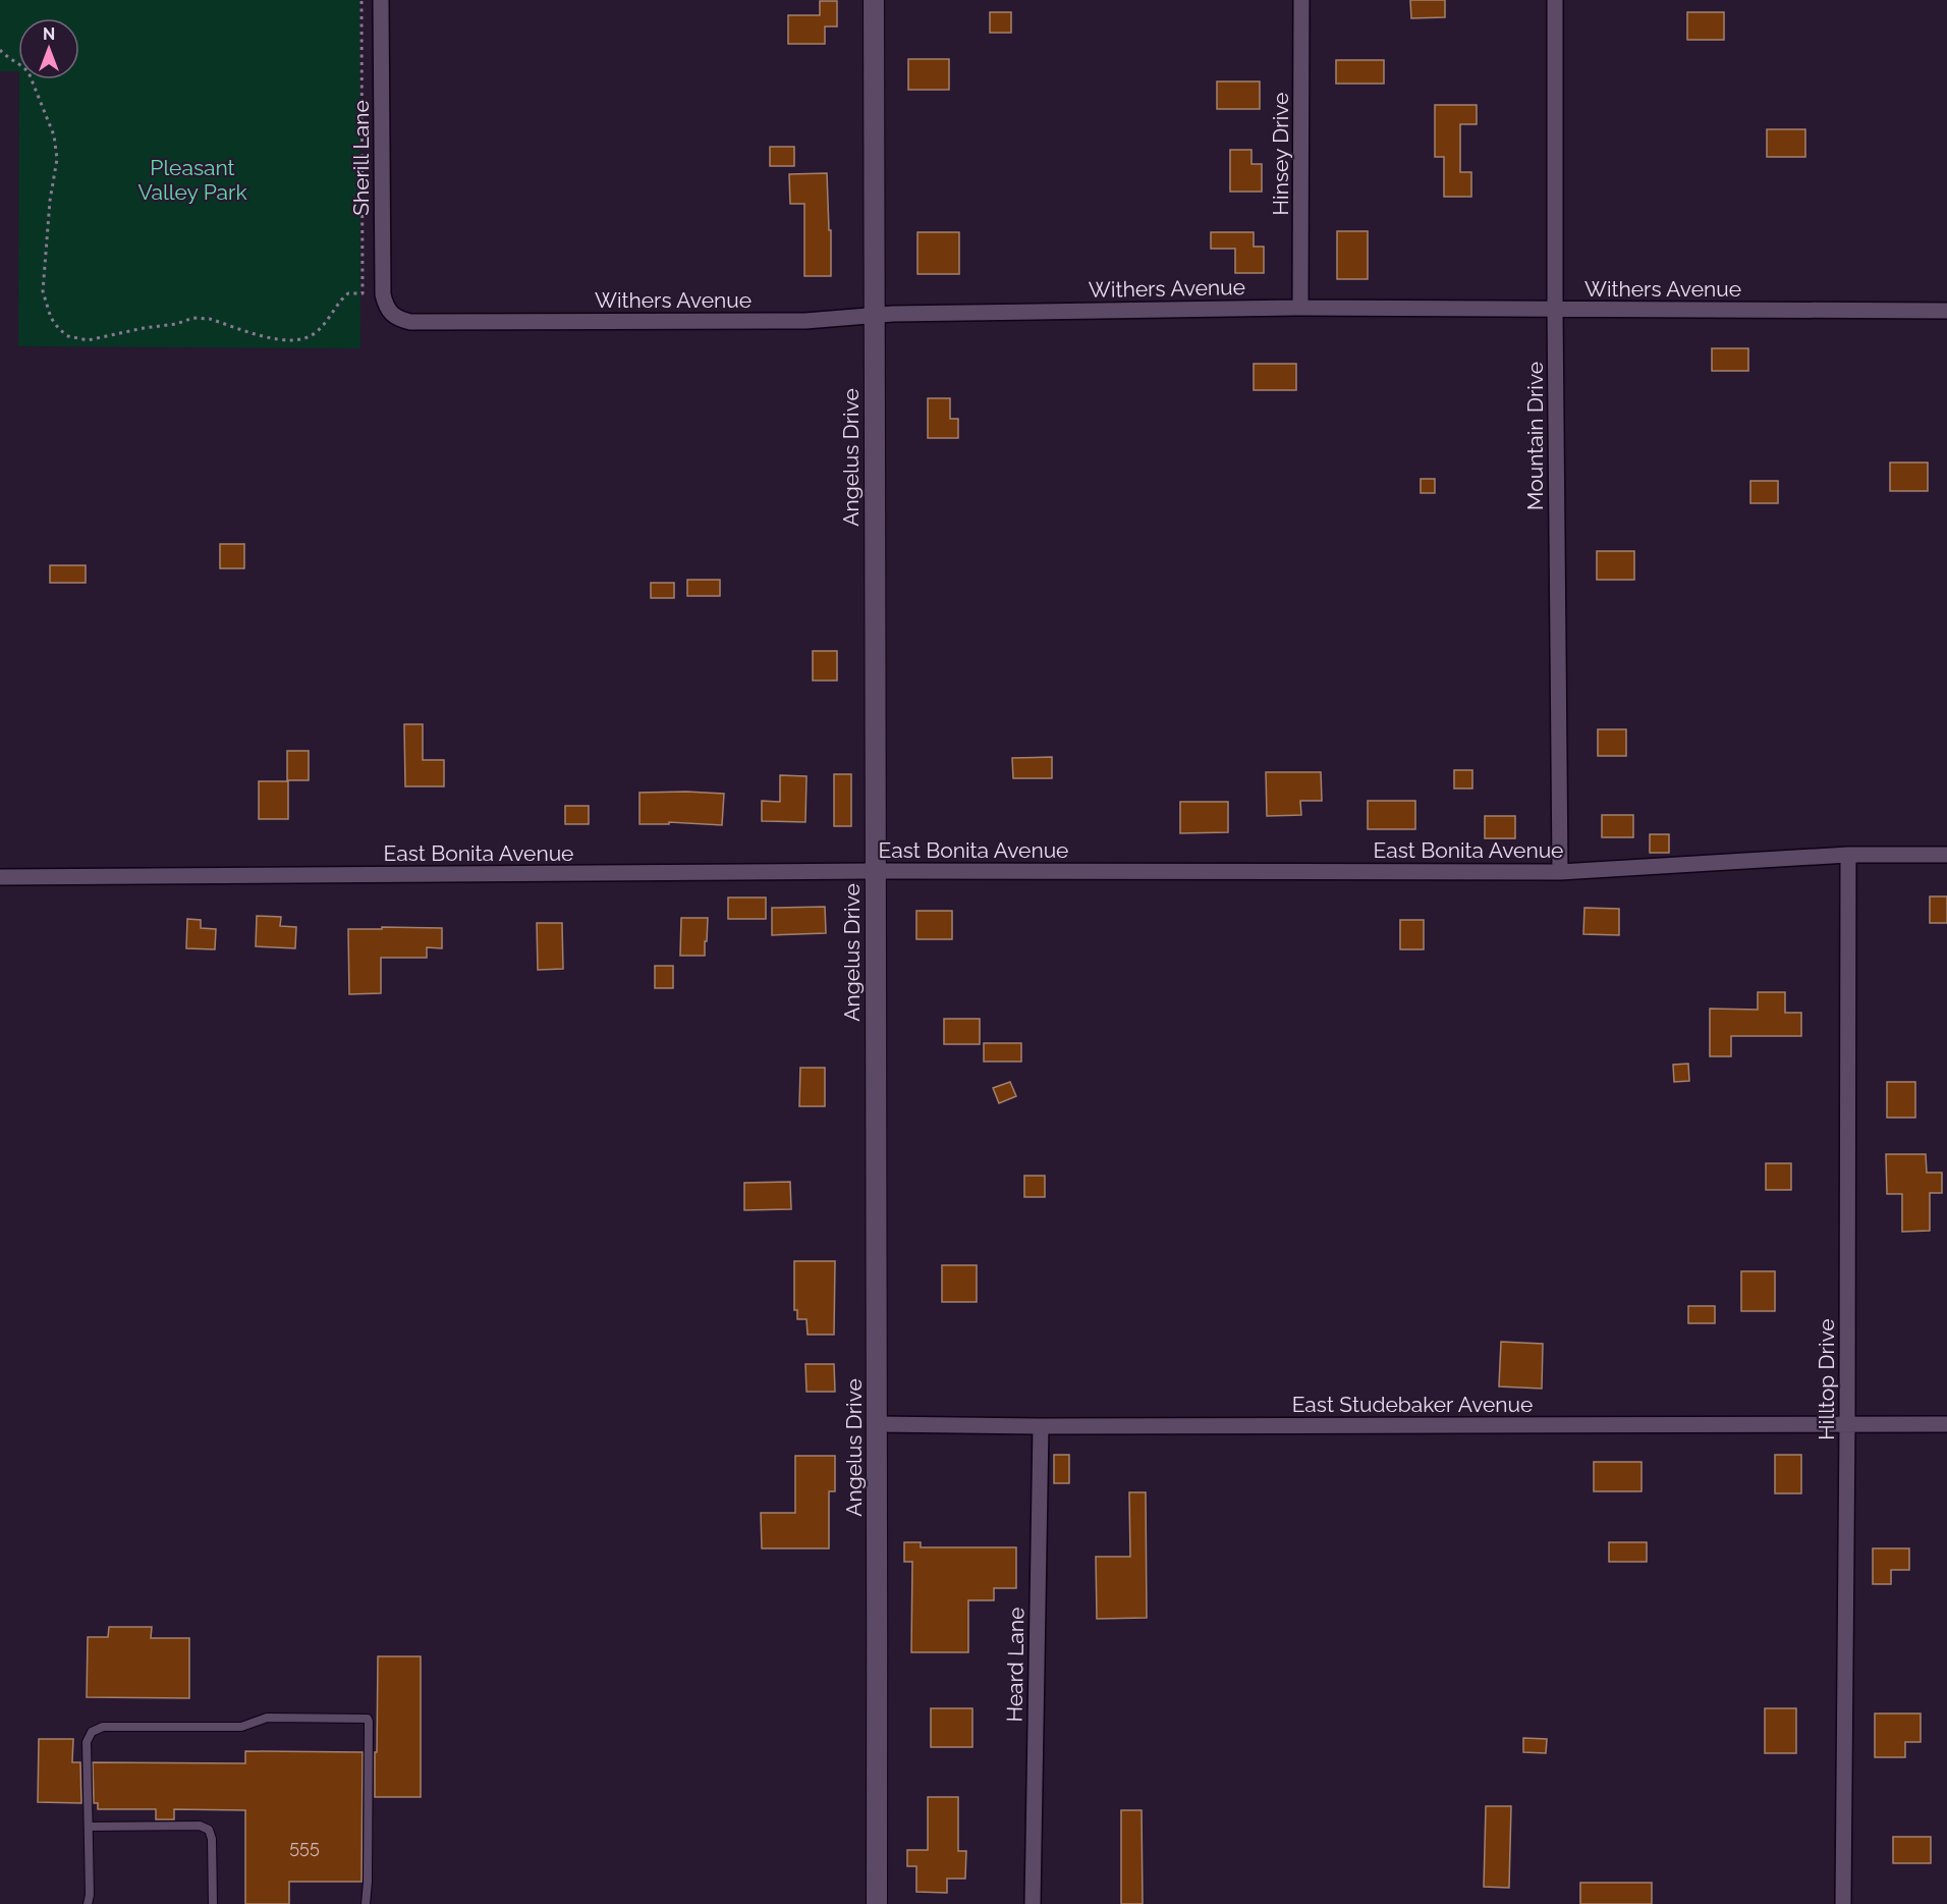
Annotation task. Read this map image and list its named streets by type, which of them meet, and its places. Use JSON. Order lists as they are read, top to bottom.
{
  "streets": {
    "street": [
      "Hinsey Drive",
      "Sherill Lane",
      "Withers Avenue",
      "Mountain Drive",
      "Angelus Drive",
      "East Bonita Avenue",
      "Hilltop Drive",
      "East Studebaker Avenue",
      "Heard Lane"
    ]
  },
  "crossings": [
    ["Hinsey Drive", "Withers Avenue"],
    ["Sherill Lane", "Withers Avenue"],
    ["Withers Avenue", "Mountain Drive"],
    ["Withers Avenue", "Angelus Drive"],
    ["Mountain Drive", "East Bonita Avenue"],
    ["Angelus Drive", "East Bonita Avenue"],
    ["Angelus Drive", "East Studebaker Avenue"],
    ["East Bonita Avenue", "Hilltop Drive"],
    ["Hilltop Drive", "East Studebaker Avenue"],
    ["East Studebaker Avenue", "Heard Lane"]
  ],
  "parks": ["Pleasant Valley Park"],
  "house_numbers": ["555"],
  "north": "top"
}
